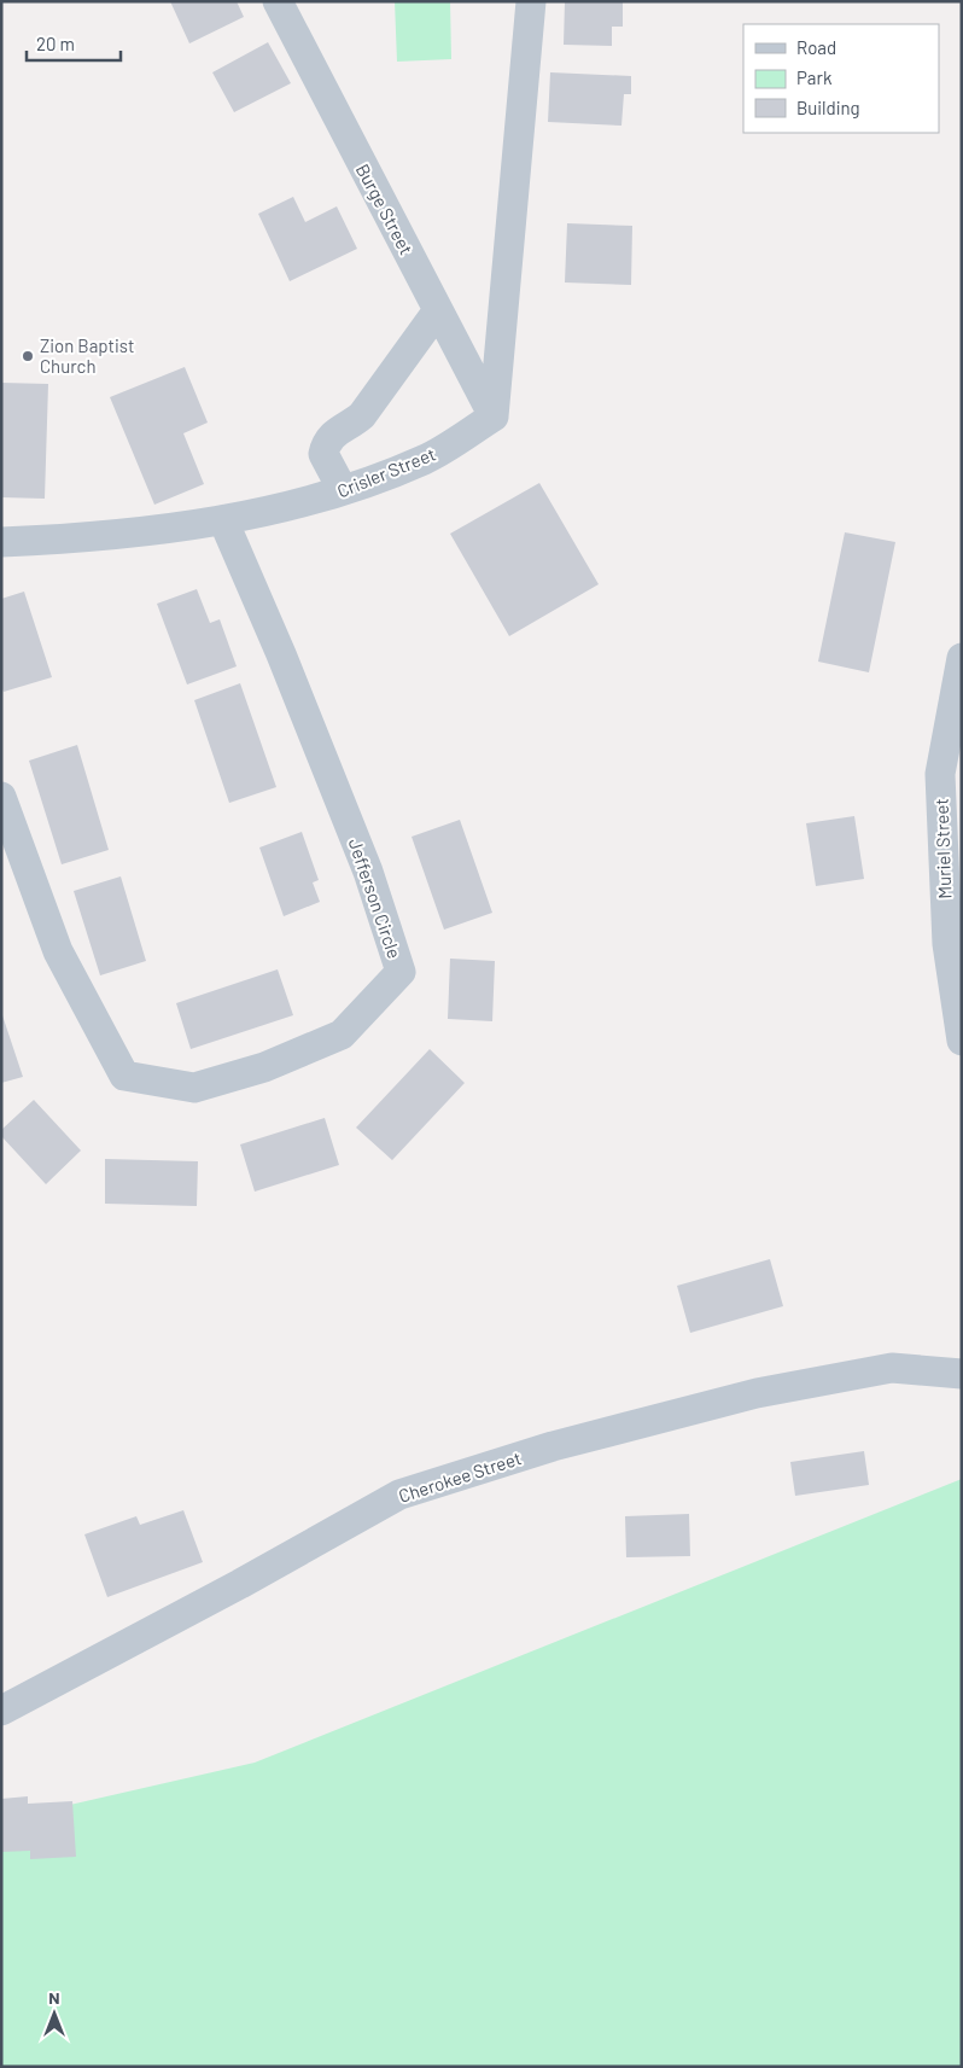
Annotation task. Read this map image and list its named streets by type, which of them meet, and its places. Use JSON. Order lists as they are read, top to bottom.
{
  "streets": {
    "street": [
      "Burge Street",
      "Crisler Street",
      "Muriel Street",
      "Jefferson Circle",
      "Cherokee Street"
    ]
  },
  "crossings": [
    ["Burge Street", "Crisler Street"],
    ["Crisler Street", "Jefferson Circle"]
  ],
  "places": ["Zion Baptist Church"],
  "legend": ["Road", "Park", "Building"],
  "scale_bar": "20 m",
  "north": "top"
}
